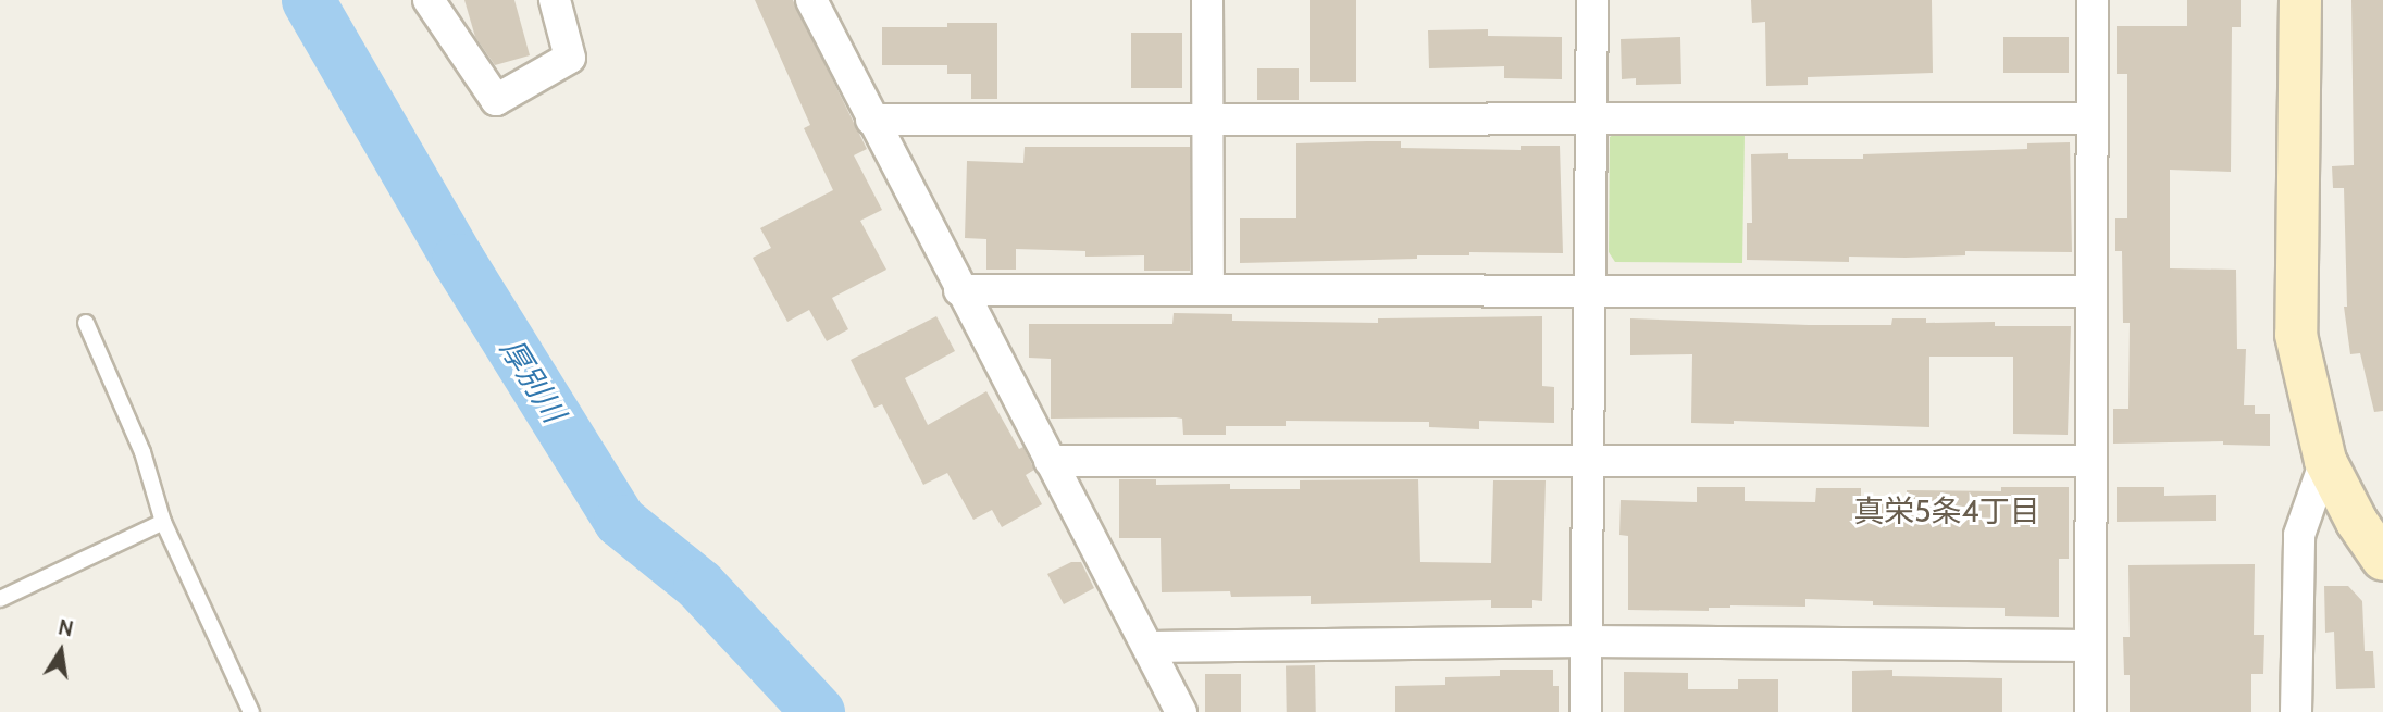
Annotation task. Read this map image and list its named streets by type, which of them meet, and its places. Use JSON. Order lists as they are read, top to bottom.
{
  "districts": ["真栄5条4丁目"],
  "water": ["厚別川"],
  "north": "top"
}
